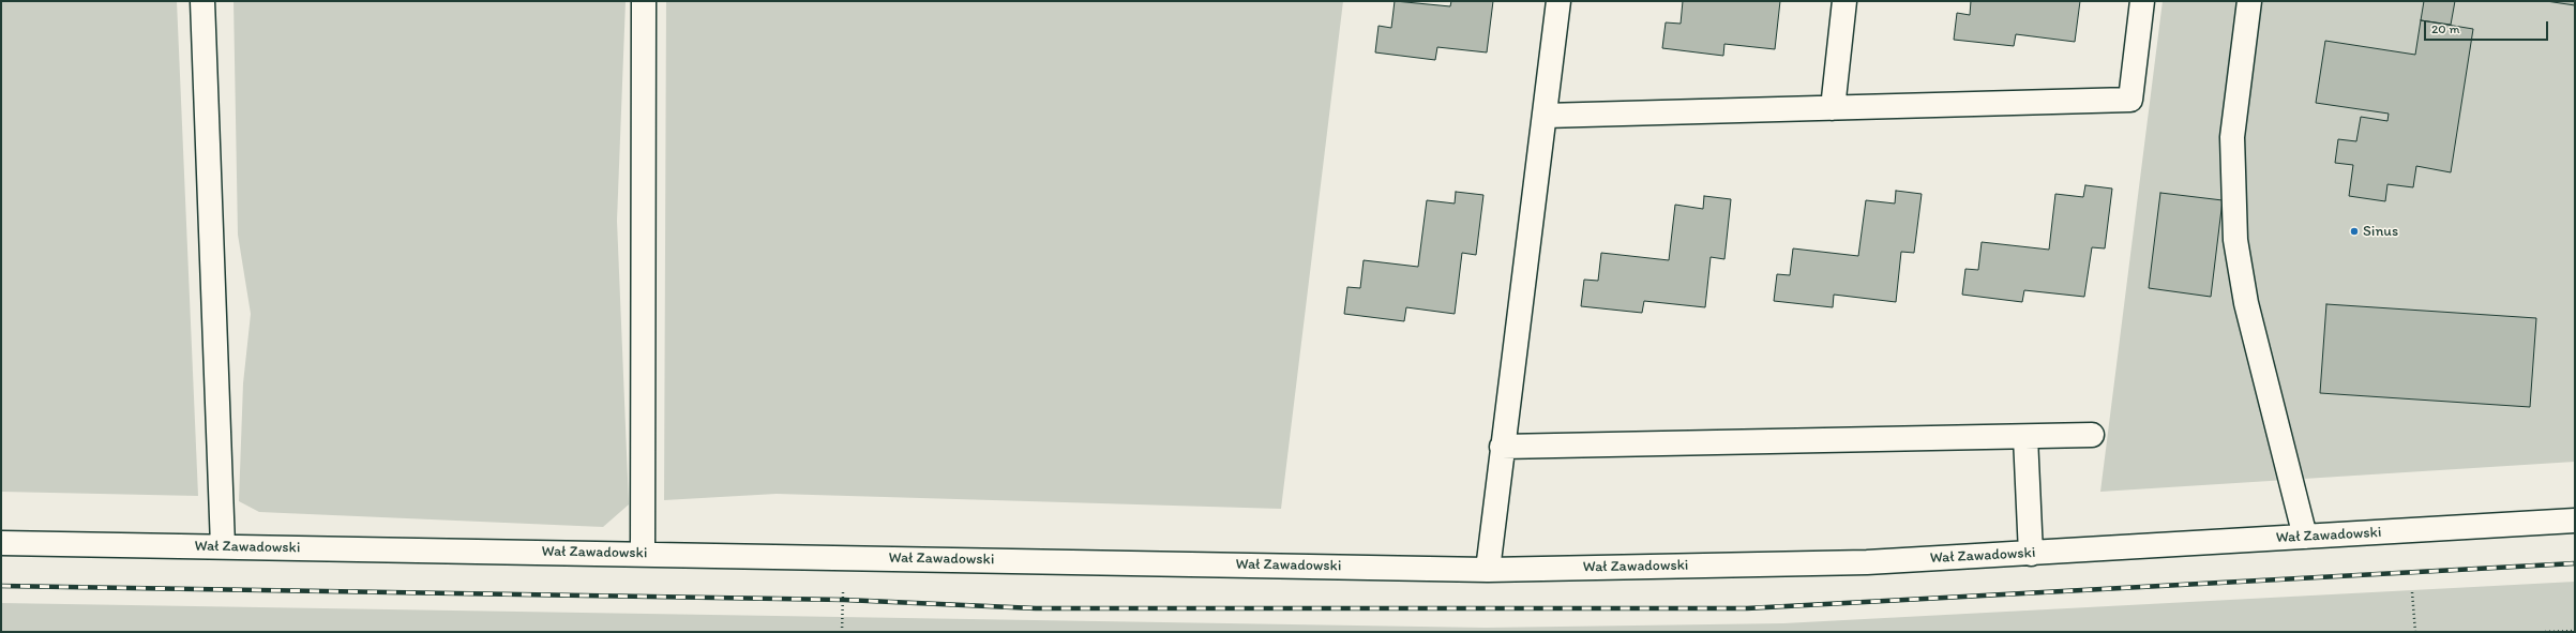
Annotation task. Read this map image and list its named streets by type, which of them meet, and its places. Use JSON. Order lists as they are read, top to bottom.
{
  "streets": {
    "street": ["Wał Zawadowski"]
  },
  "places": ["Sinus"],
  "scale_bar": "20 m"
}
